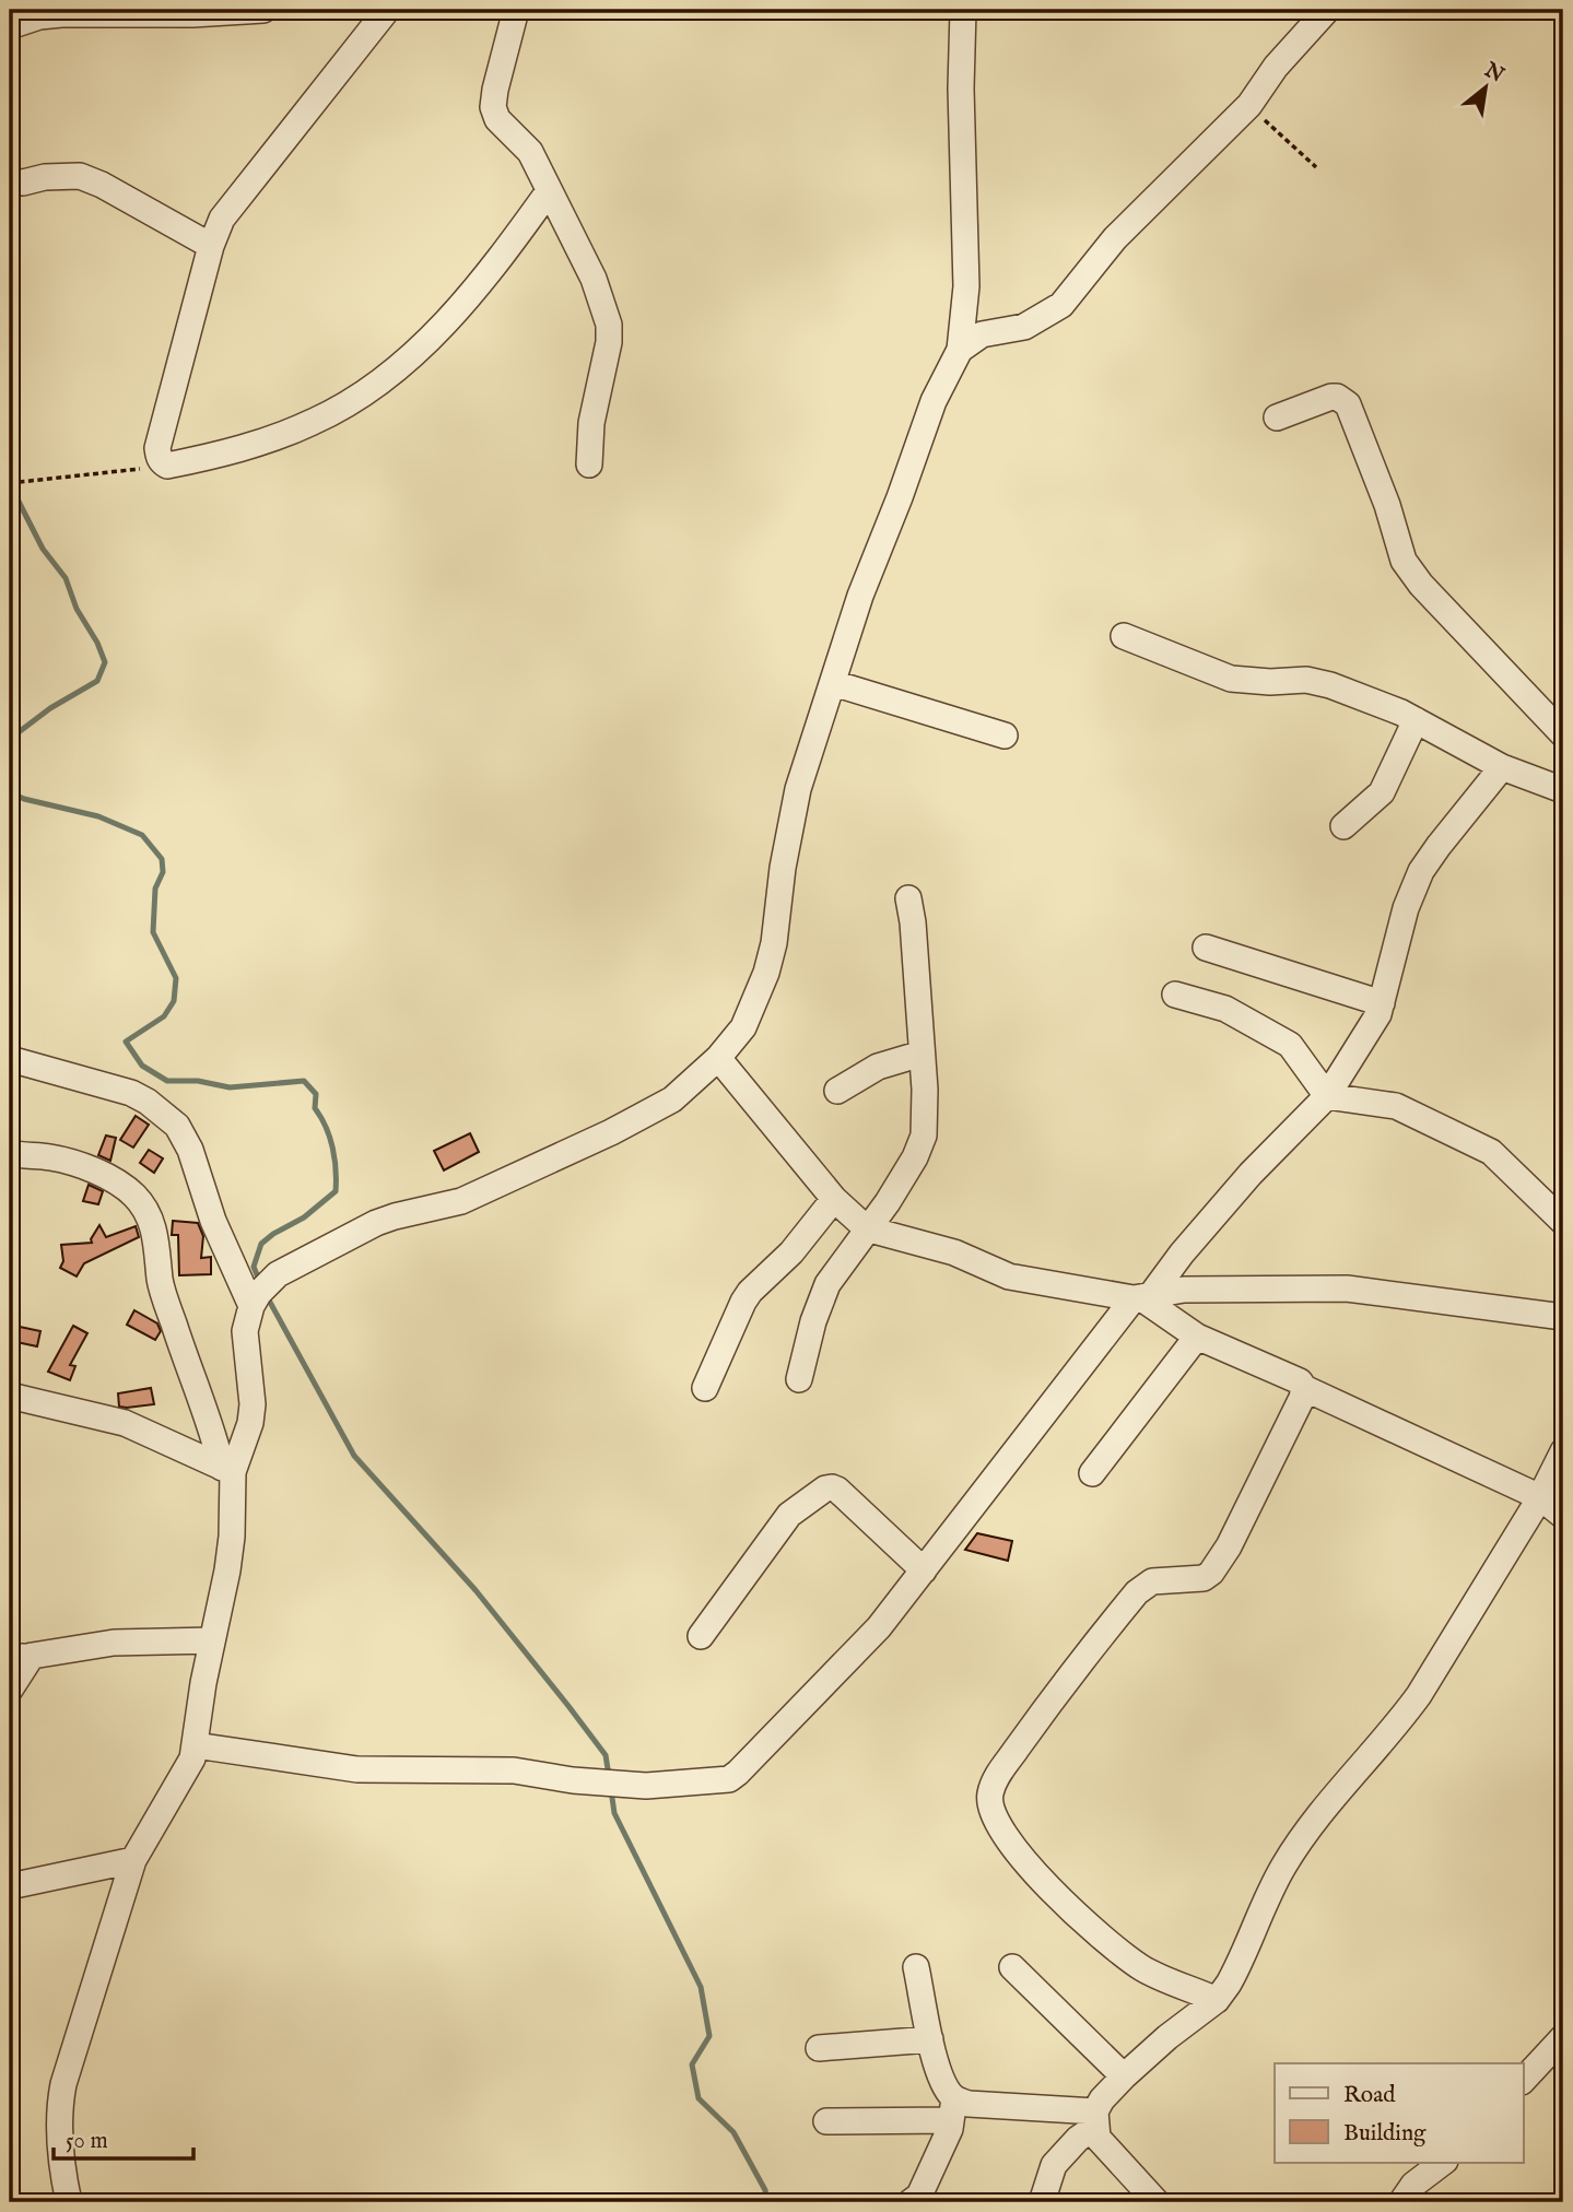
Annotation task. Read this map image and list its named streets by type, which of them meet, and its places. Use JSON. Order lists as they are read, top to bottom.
{
  "legend": ["Road", "Building"],
  "scale_bar": "50 m",
  "north": "top right"
}
